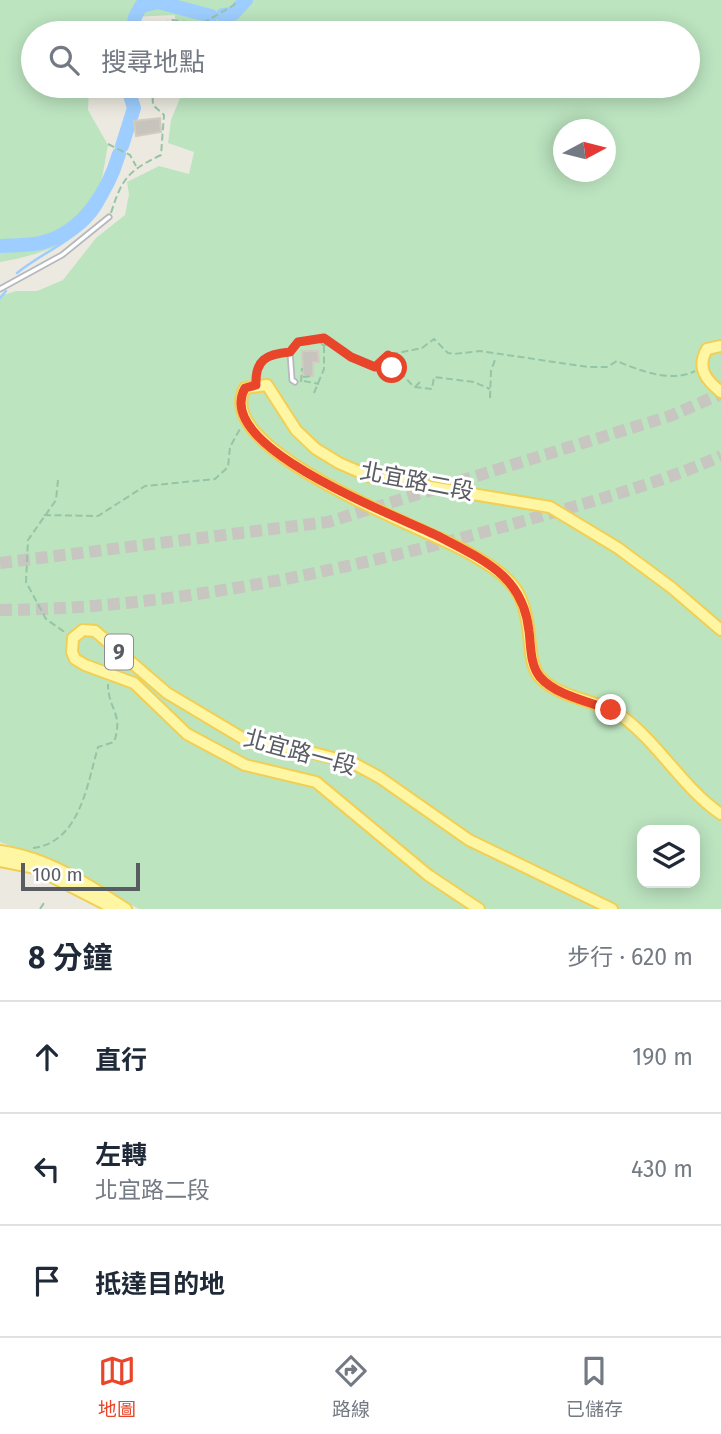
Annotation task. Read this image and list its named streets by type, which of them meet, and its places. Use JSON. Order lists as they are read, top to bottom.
{
  "streets": {
    "main road": ["北宜路二段", "9", "北宜路一段"]
  },
  "scale_bar": "100 m",
  "north": "right",
  "page": {
    "search": "搜尋地點",
    "scale": "100 m",
    "heading": ["8 分鐘", "步行 · 620 m"],
    "list": [
      ["直行", "190 m"],
      ["左轉", "北宜路二段", "430 m"],
      "抵達目的地"
    ],
    "nav": ["地圖", "路線", "已儲存"]
  }
}
